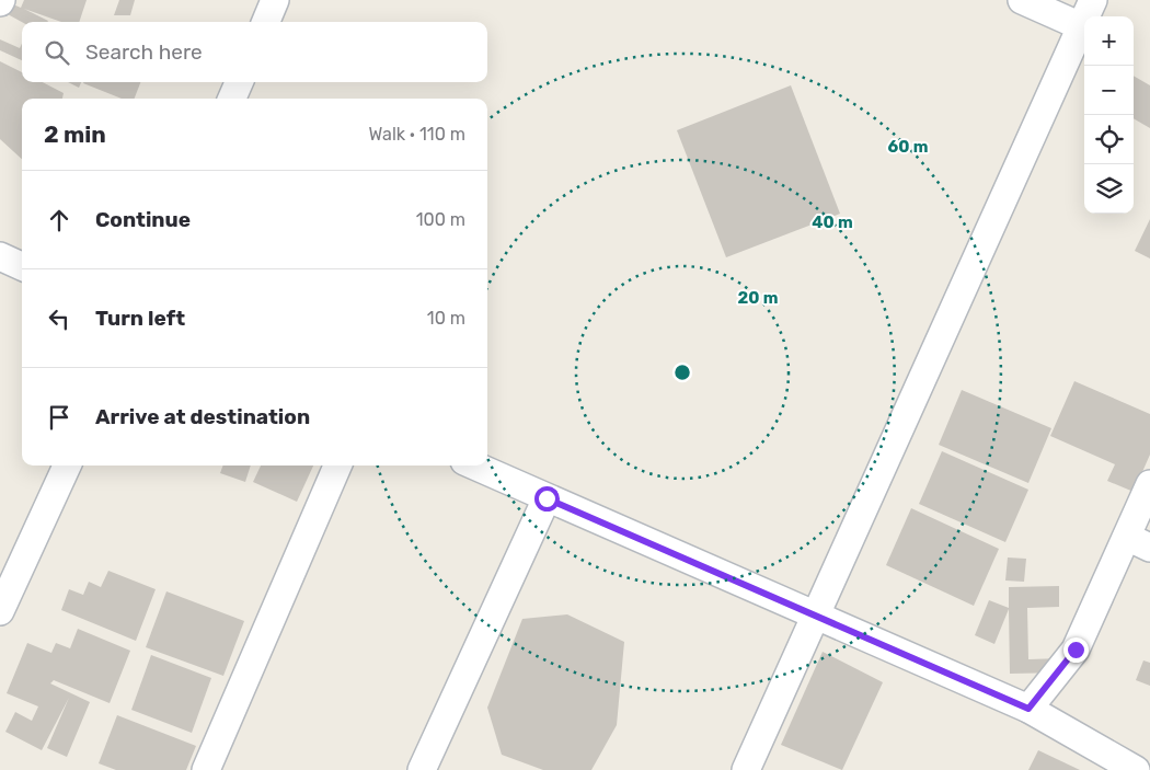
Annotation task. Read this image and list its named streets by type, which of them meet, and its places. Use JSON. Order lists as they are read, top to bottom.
{
  "page": {
    "map_buttons": ["+", "−"],
    "search": "Search here",
    "heading": ["2 min", "Walk · 110 m"],
    "list": [
      ["Continue", "100 m"],
      ["Turn left", "10 m"],
      "Arrive at destination"
    ]
  },
  "rings": ["60 m", "40 m", "20 m"]
}
